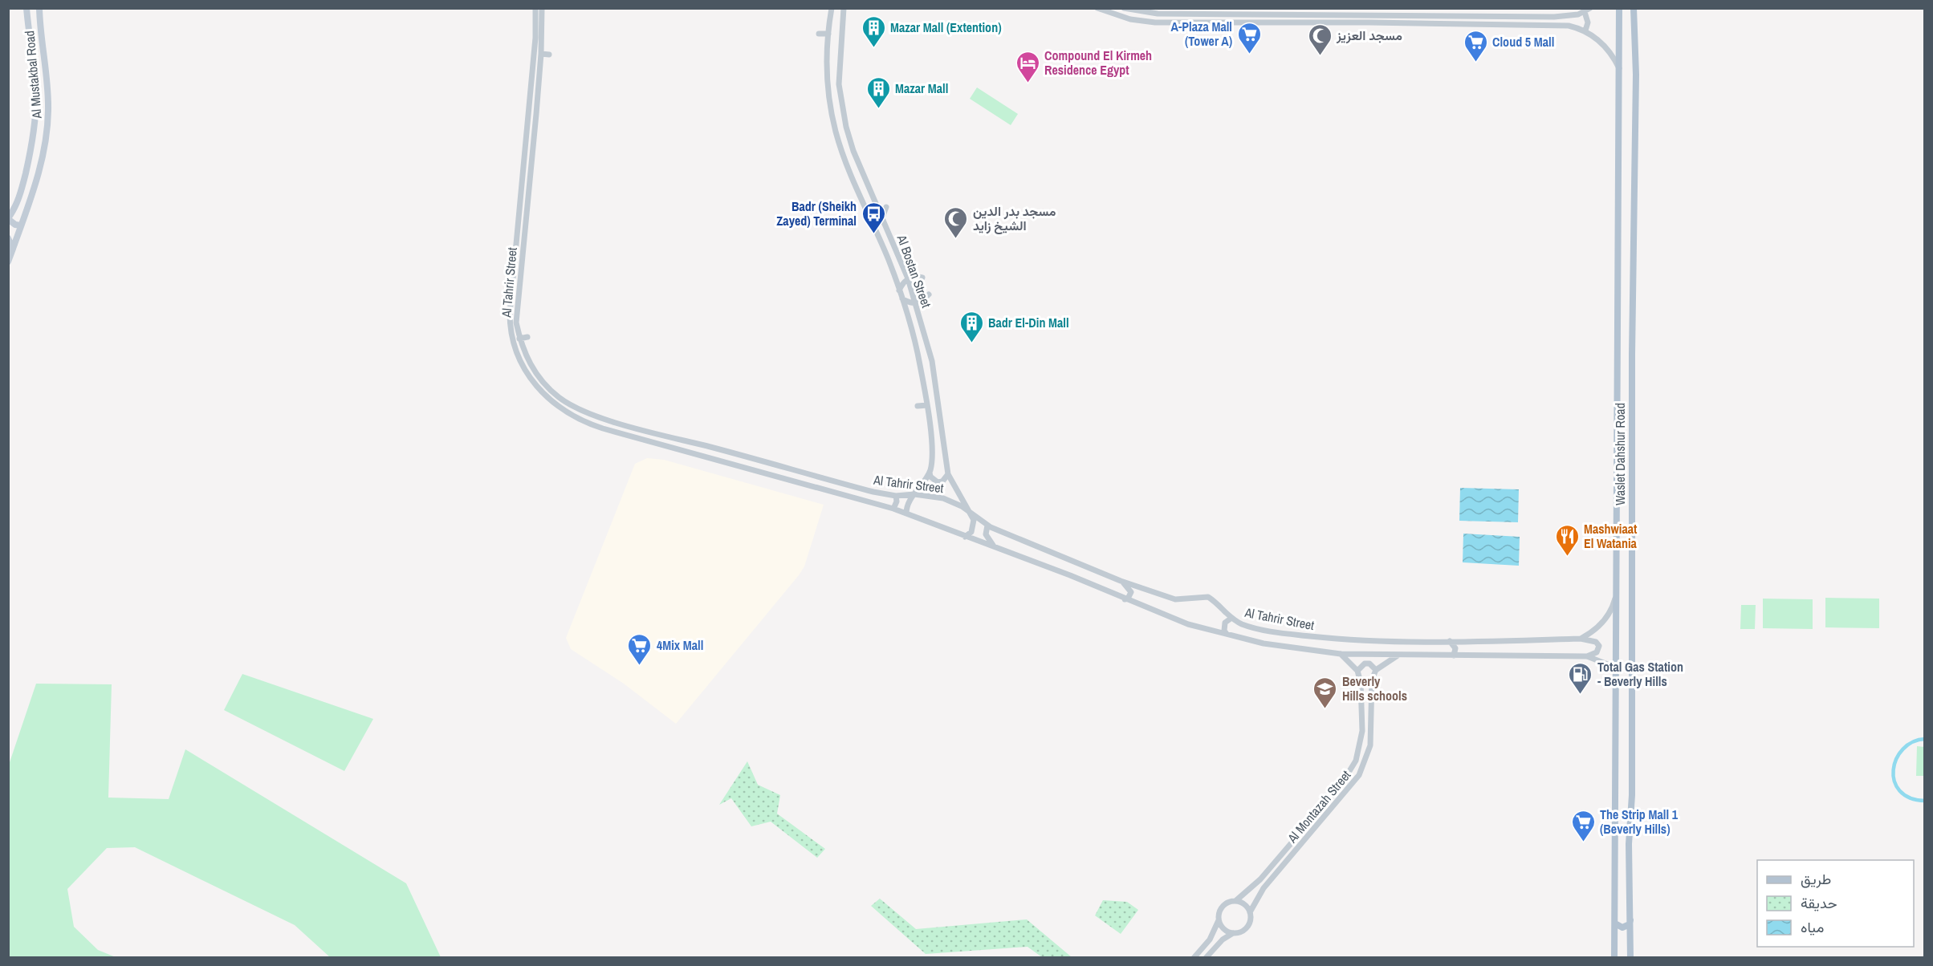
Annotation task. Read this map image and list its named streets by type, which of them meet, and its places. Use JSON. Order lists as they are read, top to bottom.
{
  "streets": {
    "main road": ["Al Mustakbal Road", "Waslet Dahshur Road"],
    "street": ["Al Bostan Street", "Al Tahrir Street", "Al Montazah Street"]
  },
  "crossings": [
    ["Al Bostan Street", "Al Tahrir Street"],
    ["Al Tahrir Street", "Waslet Dahshur Road"]
  ],
  "places": {
    "building": ["Mazar Mall (Extention)", "Mazar Mall", "Badr El-Din Mall"],
    "supermarket": [
      "A-Plaza Mall (Tower A)",
      "Cloud 5 Mall",
      "4Mix Mall",
      "The Strip Mall 1 (Beverly Hills)"
    ],
    "mosque": ["مسجد العزيز", "مسجد بدر الدين الشيخ زايد"],
    "hotel": ["Compound El Kirmeh Residence Egypt"],
    "bus stop": ["Badr (Sheikh Zayed) Terminal"],
    "restaurant": ["Mashwiaat El Watania"],
    "fuel station": ["Total Gas Station - Beverly Hills"],
    "school or university": ["Beverly Hills schools"]
  },
  "legend": ["طريق", "حديقة", "مياه"]
}
